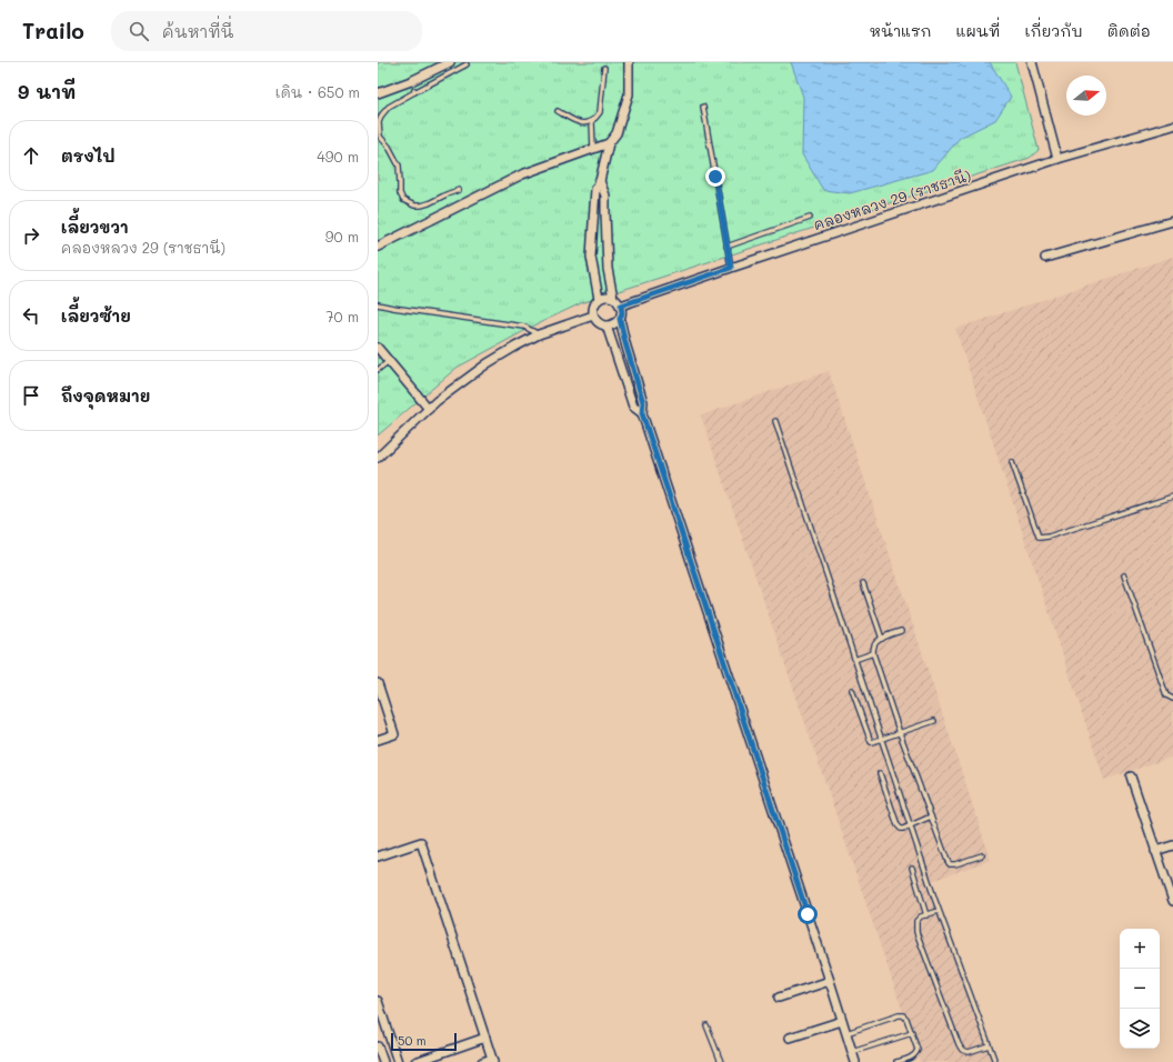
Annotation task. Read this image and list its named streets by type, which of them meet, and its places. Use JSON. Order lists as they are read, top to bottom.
{
  "streets": {
    "street": ["คลองหลวง 29 (ราชธานี)"]
  },
  "scale_bar": "50 m",
  "north": "right",
  "page": {
    "header": "Trailo",
    "search": "ค้นหาที่นี่",
    "nav": [
      "หน้าแรก",
      "แผนที่",
      "เกี่ยวกับ",
      "ติดต่อ"
    ],
    "heading": ["9 นาที", "เดิน · 650 m"],
    "list": [
      ["ตรงไป", "490 m"],
      ["เลี้ยวขวา", "คลองหลวง 29 (ราชธานี)", "90 m"],
      ["เลี้ยวซ้าย", "70 m"],
      "ถึงจุดหมาย"
    ],
    "map_buttons": ["+", "−"],
    "scale": "50 m"
  }
}
